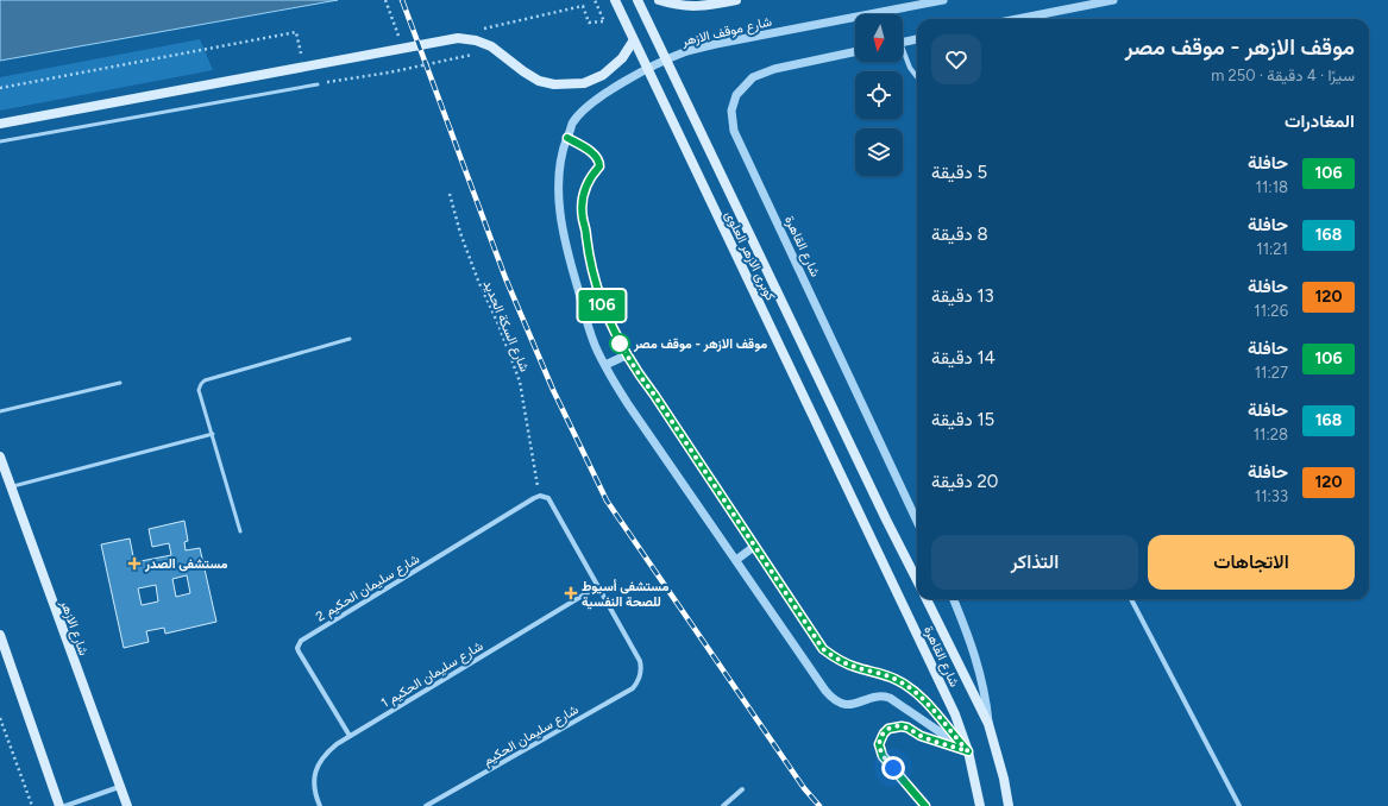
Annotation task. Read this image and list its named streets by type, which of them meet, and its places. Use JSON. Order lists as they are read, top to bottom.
{
  "streets": {
    "main road": ["شارع القاهرة", "كوبرى الازهر العلوى", "شارع الازهر"],
    "street": [
      "شارع موقف الازهر",
      "شارع سليمان الحكيم 2",
      "شارع سليمان الحكيم 1",
      "شارع سليمان الحكيم"
    ],
    "path": ["شارع السكة الحديد"]
  },
  "crossings": [
    ["شارع موقف الازهر", "شارع القاهرة"],
    ["شارع القاهرة", "كوبرى الازهر العلوى"],
    ["شارع السكة الحديد", "شارع سليمان الحكيم 2"],
    ["شارع سليمان الحكيم 2", "شارع سليمان الحكيم 1"],
    ["شارع سليمان الحكيم 1", "شارع سليمان الحكيم"]
  ],
  "places": {
    "other": ["موقف الازهر - موقف مصر"],
    "health": ["مستشفى الصدر", "مستشفى أسيوط للصحة النفسية"]
  },
  "lines": ["bus line 106"],
  "north": "bottom",
  "page": {
    "on_map": "106",
    "heading": [
      ["موقف الازهر - موقف مصر", "سيرًا · 4 دقيقة · 250 m"],
      "المغادرات"
    ],
    "list": [
      {
        "mark": "106",
        "name": "حافلة",
        "note": "11:18",
        "value": "5 دقيقة"
      },
      {
        "mark": "168",
        "name": "حافلة",
        "note": "11:21",
        "value": "8 دقيقة"
      },
      {
        "mark": "120",
        "name": "حافلة",
        "note": "11:26",
        "value": "13 دقيقة"
      },
      {
        "mark": "106",
        "name": "حافلة",
        "note": "11:27",
        "value": "14 دقيقة"
      },
      {
        "mark": "168",
        "name": "حافلة",
        "note": "11:28",
        "value": "15 دقيقة"
      },
      {
        "mark": "120",
        "name": "حافلة",
        "note": "11:33",
        "value": "20 دقيقة"
      }
    ],
    "buttons": ["الاتجاهات", "التذاكر"]
  }
}
